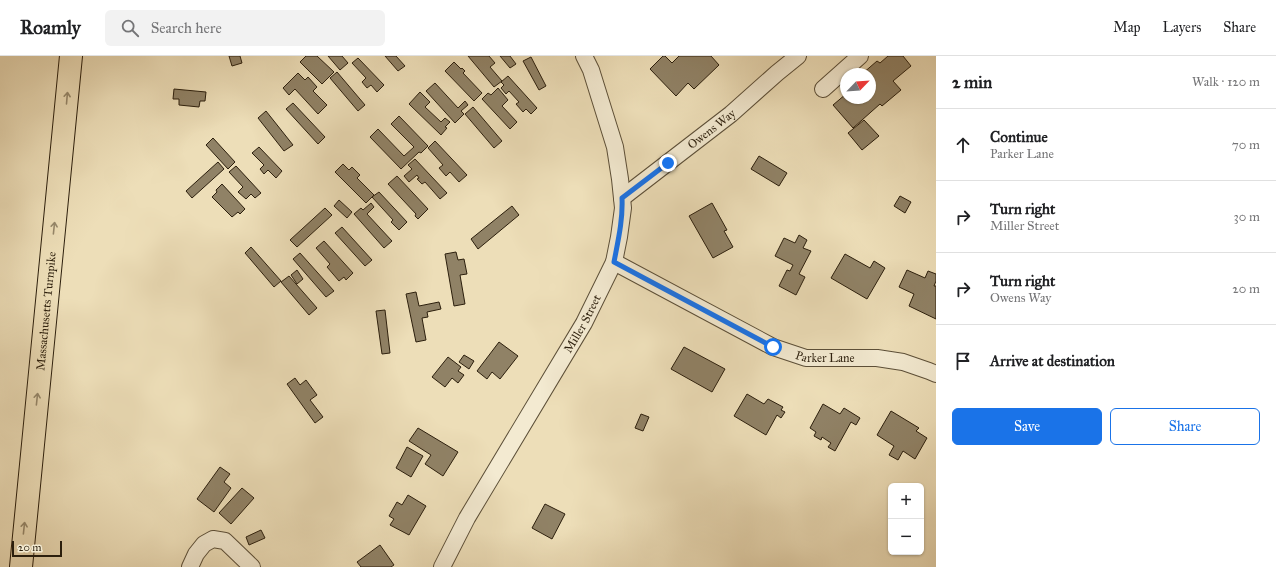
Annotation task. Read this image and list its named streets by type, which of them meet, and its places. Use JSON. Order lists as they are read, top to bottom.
{
  "streets": {
    "highway": ["Massachusetts Turnpike"],
    "street": ["Owens Way", "Miller Street", "Parker Lane"]
  },
  "crossings": [
    ["Owens Way", "Miller Street"],
    ["Miller Street", "Parker Lane"]
  ],
  "one_way": ["Massachusetts Turnpike"],
  "scale_bar": "20 m",
  "north": "top right",
  "page": {
    "header": "Roamly",
    "search": "Search here",
    "nav": ["Map", "Layers", "Share"],
    "heading": ["2 min", "Walk · 120 m"],
    "list": [
      ["Continue", "Parker Lane", "70 m"],
      ["Turn right", "Miller Street", "30 m"],
      ["Turn right", "Owens Way", "20 m"],
      "Arrive at destination"
    ],
    "buttons": ["Save", "Share"],
    "map_buttons": ["+", "−"],
    "scale": "20 m"
  }
}
